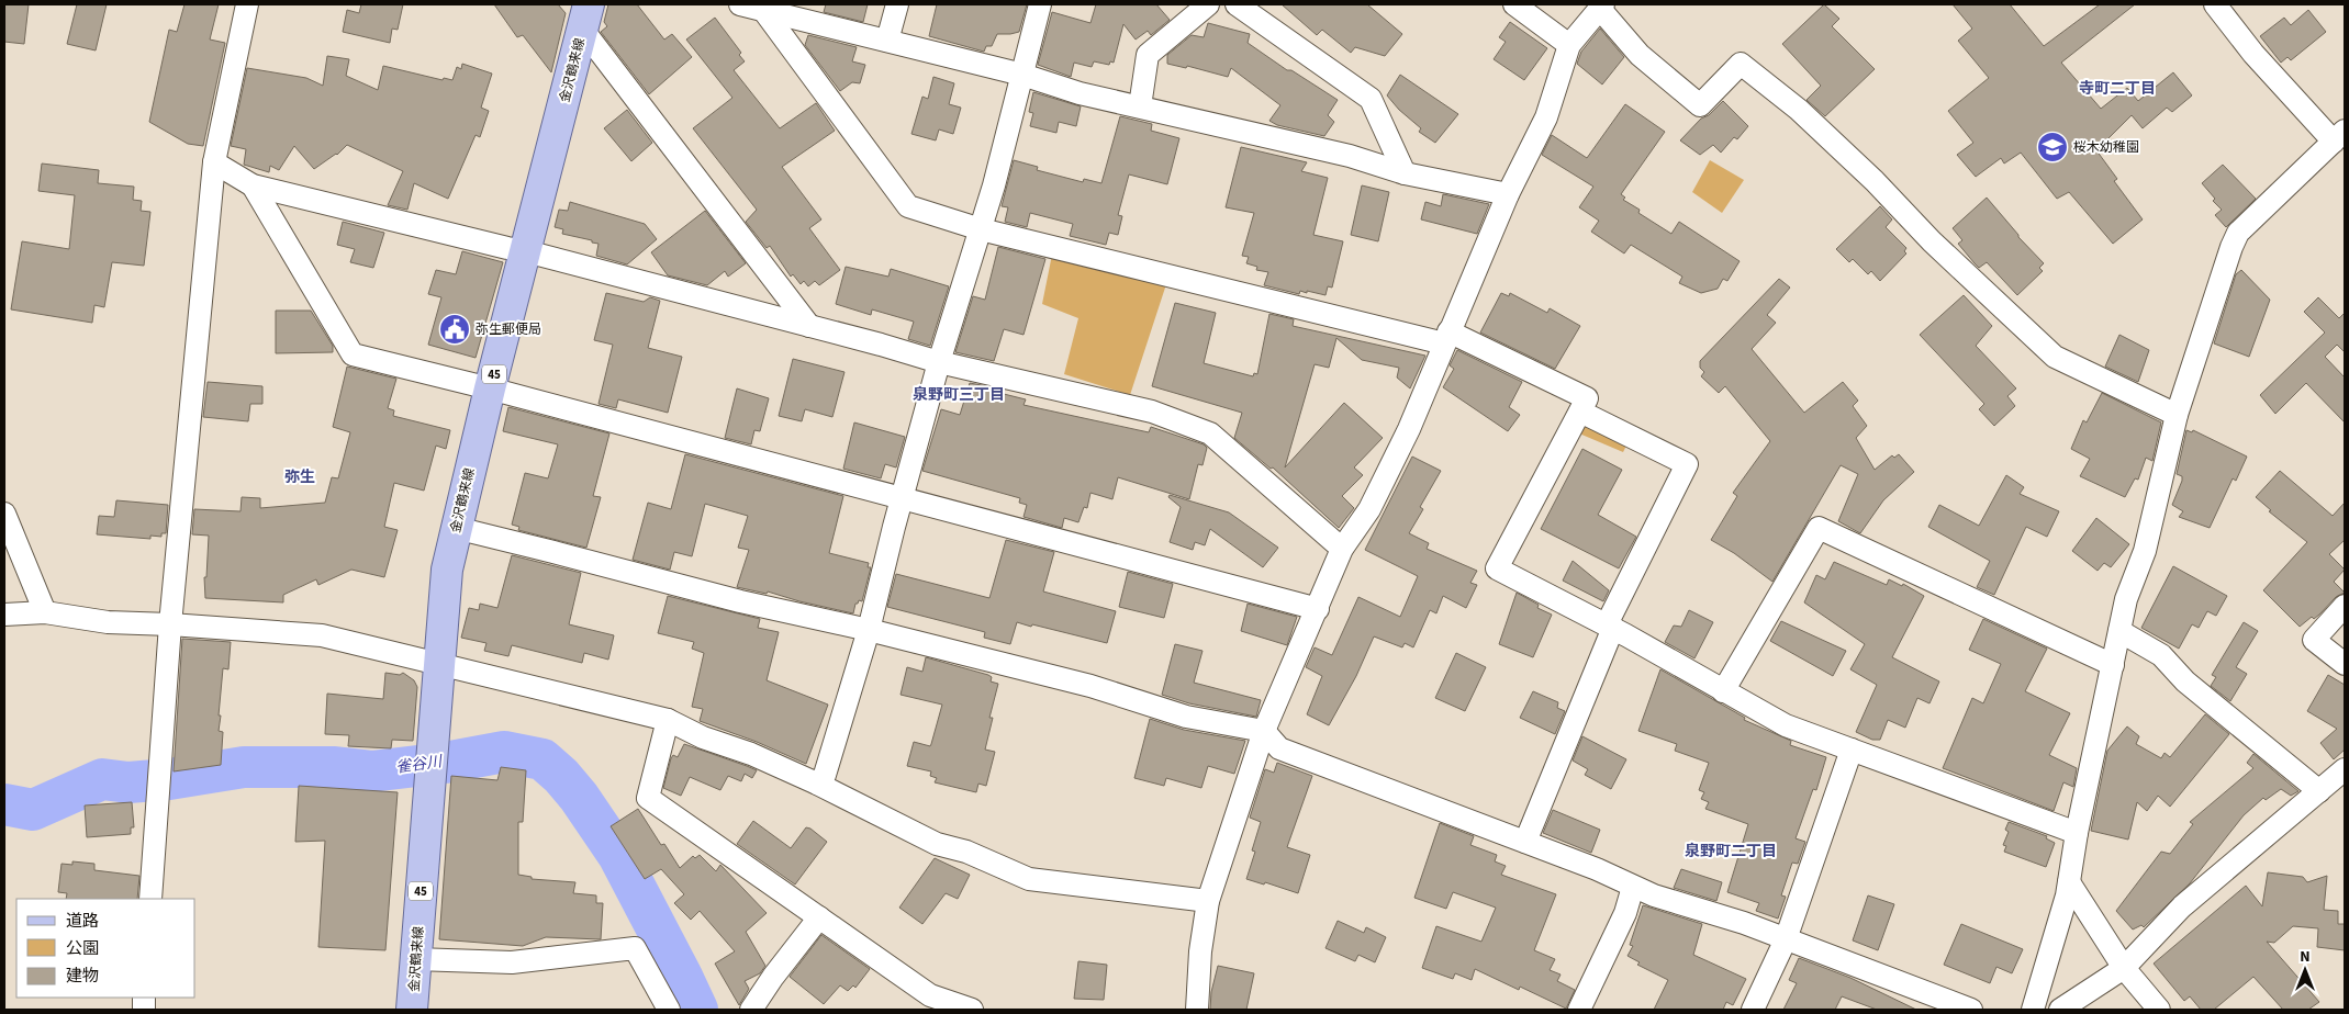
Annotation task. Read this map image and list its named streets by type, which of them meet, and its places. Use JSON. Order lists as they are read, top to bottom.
{
  "streets": {
    "main road": ["金沢鶴来線", "45"]
  },
  "districts": [
    "寺町二丁目",
    "泉野町三丁目",
    "弥生",
    "泉野町二丁目"
  ],
  "water": ["雀谷川"],
  "places": {
    "school or university": ["桜木幼稚園"],
    "public building": ["弥生郵便局"]
  },
  "legend": ["道路", "公園", "建物"],
  "north": "top"
}
